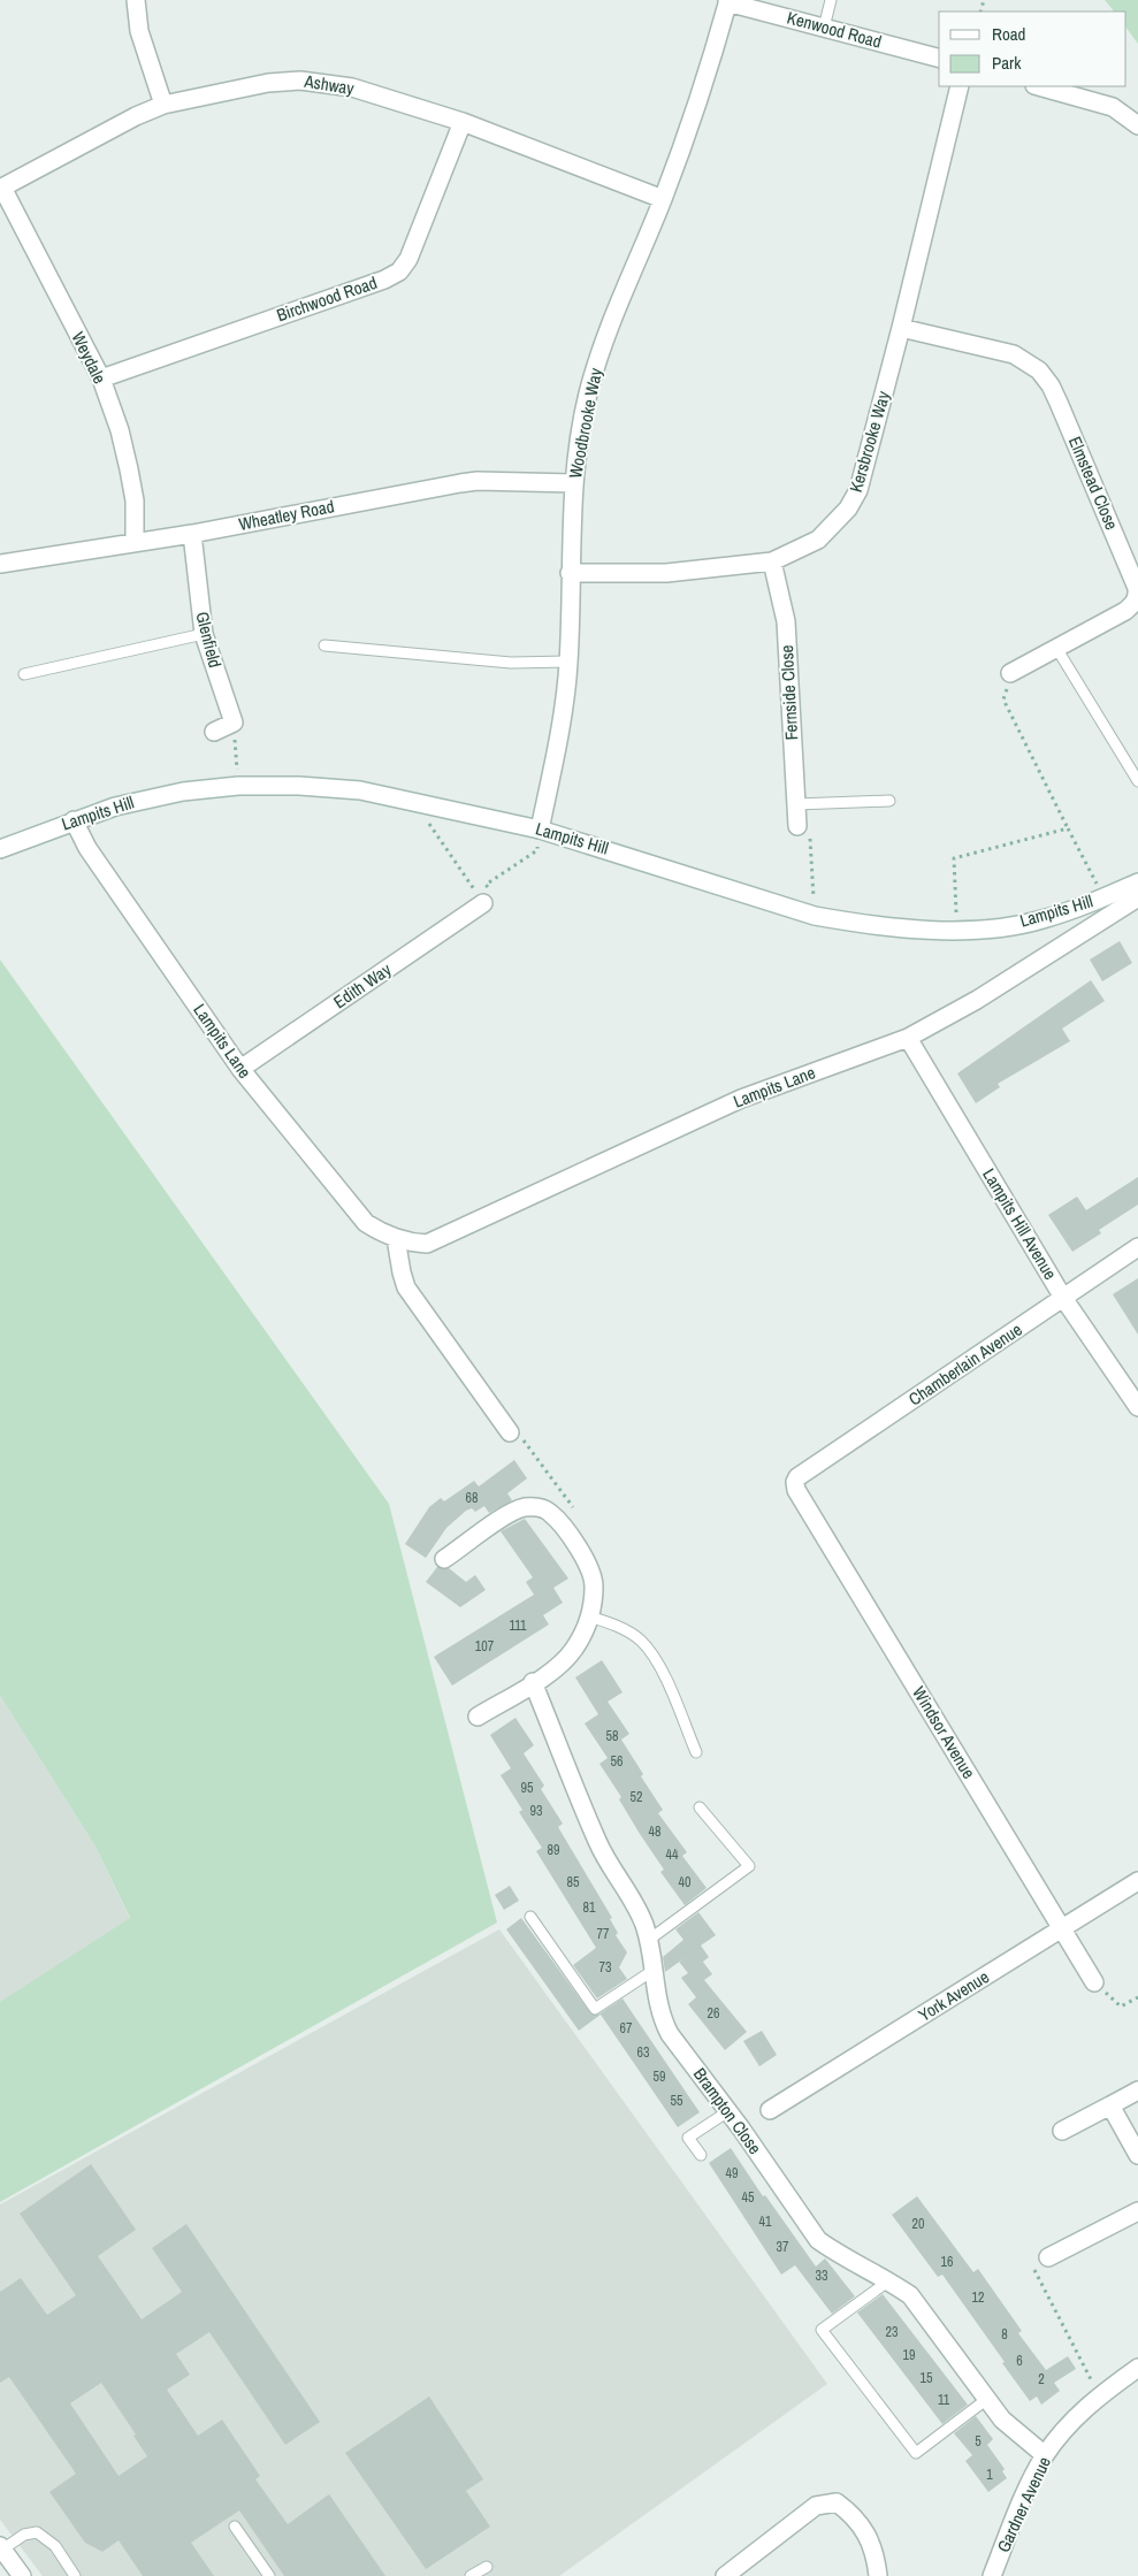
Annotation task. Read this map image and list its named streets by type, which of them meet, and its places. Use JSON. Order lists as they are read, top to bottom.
{
  "streets": {
    "street": [
      "Kenwood Road",
      "Ashway",
      "Birchwood Road",
      "Weydale",
      "Woodbrooke Way",
      "Kersbrooke Way",
      "Elmstead Close",
      "Wheatley Road",
      "Glenfield",
      "Fernside Close",
      "Lampits Hill",
      "Edith Way",
      "Lampits Lane",
      "Lampits Hill Avenue",
      "Chamberlain Avenue",
      "Windsor Avenue",
      "York Avenue",
      "Brampton Close",
      "Gardner Avenue"
    ]
  },
  "crossings": [
    ["Kenwood Road", "Woodbrooke Way"],
    ["Ashway", "Birchwood Road"],
    ["Ashway", "Weydale"],
    ["Ashway", "Woodbrooke Way"],
    ["Birchwood Road", "Weydale"],
    ["Weydale", "Wheatley Road"],
    ["Woodbrooke Way", "Kersbrooke Way"],
    ["Woodbrooke Way", "Wheatley Road"],
    ["Woodbrooke Way", "Lampits Hill"],
    ["Kersbrooke Way", "Elmstead Close"],
    ["Kersbrooke Way", "Fernside Close"],
    ["Wheatley Road", "Glenfield"],
    ["Lampits Hill", "Lampits Lane"],
    ["Edith Way", "Lampits Lane"],
    ["Lampits Lane", "Lampits Hill Avenue"],
    ["Lampits Hill Avenue", "Chamberlain Avenue"],
    ["Chamberlain Avenue", "Windsor Avenue"],
    ["Windsor Avenue", "York Avenue"],
    ["Brampton Close", "Gardner Avenue"]
  ],
  "house_numbers": [
    "68",
    "111",
    "107",
    "58",
    "56",
    "95",
    "52",
    "93",
    "48",
    "89",
    "44",
    "85",
    "40",
    "81",
    "77",
    "73",
    "26",
    "67",
    "63",
    "59",
    "55",
    "49",
    "45",
    "41",
    "20",
    "37",
    "16",
    "33",
    "12",
    "23",
    "8",
    "19",
    "6",
    "15",
    "2",
    "11",
    "5",
    "1"
  ],
  "legend": ["Road", "Park"]
}
